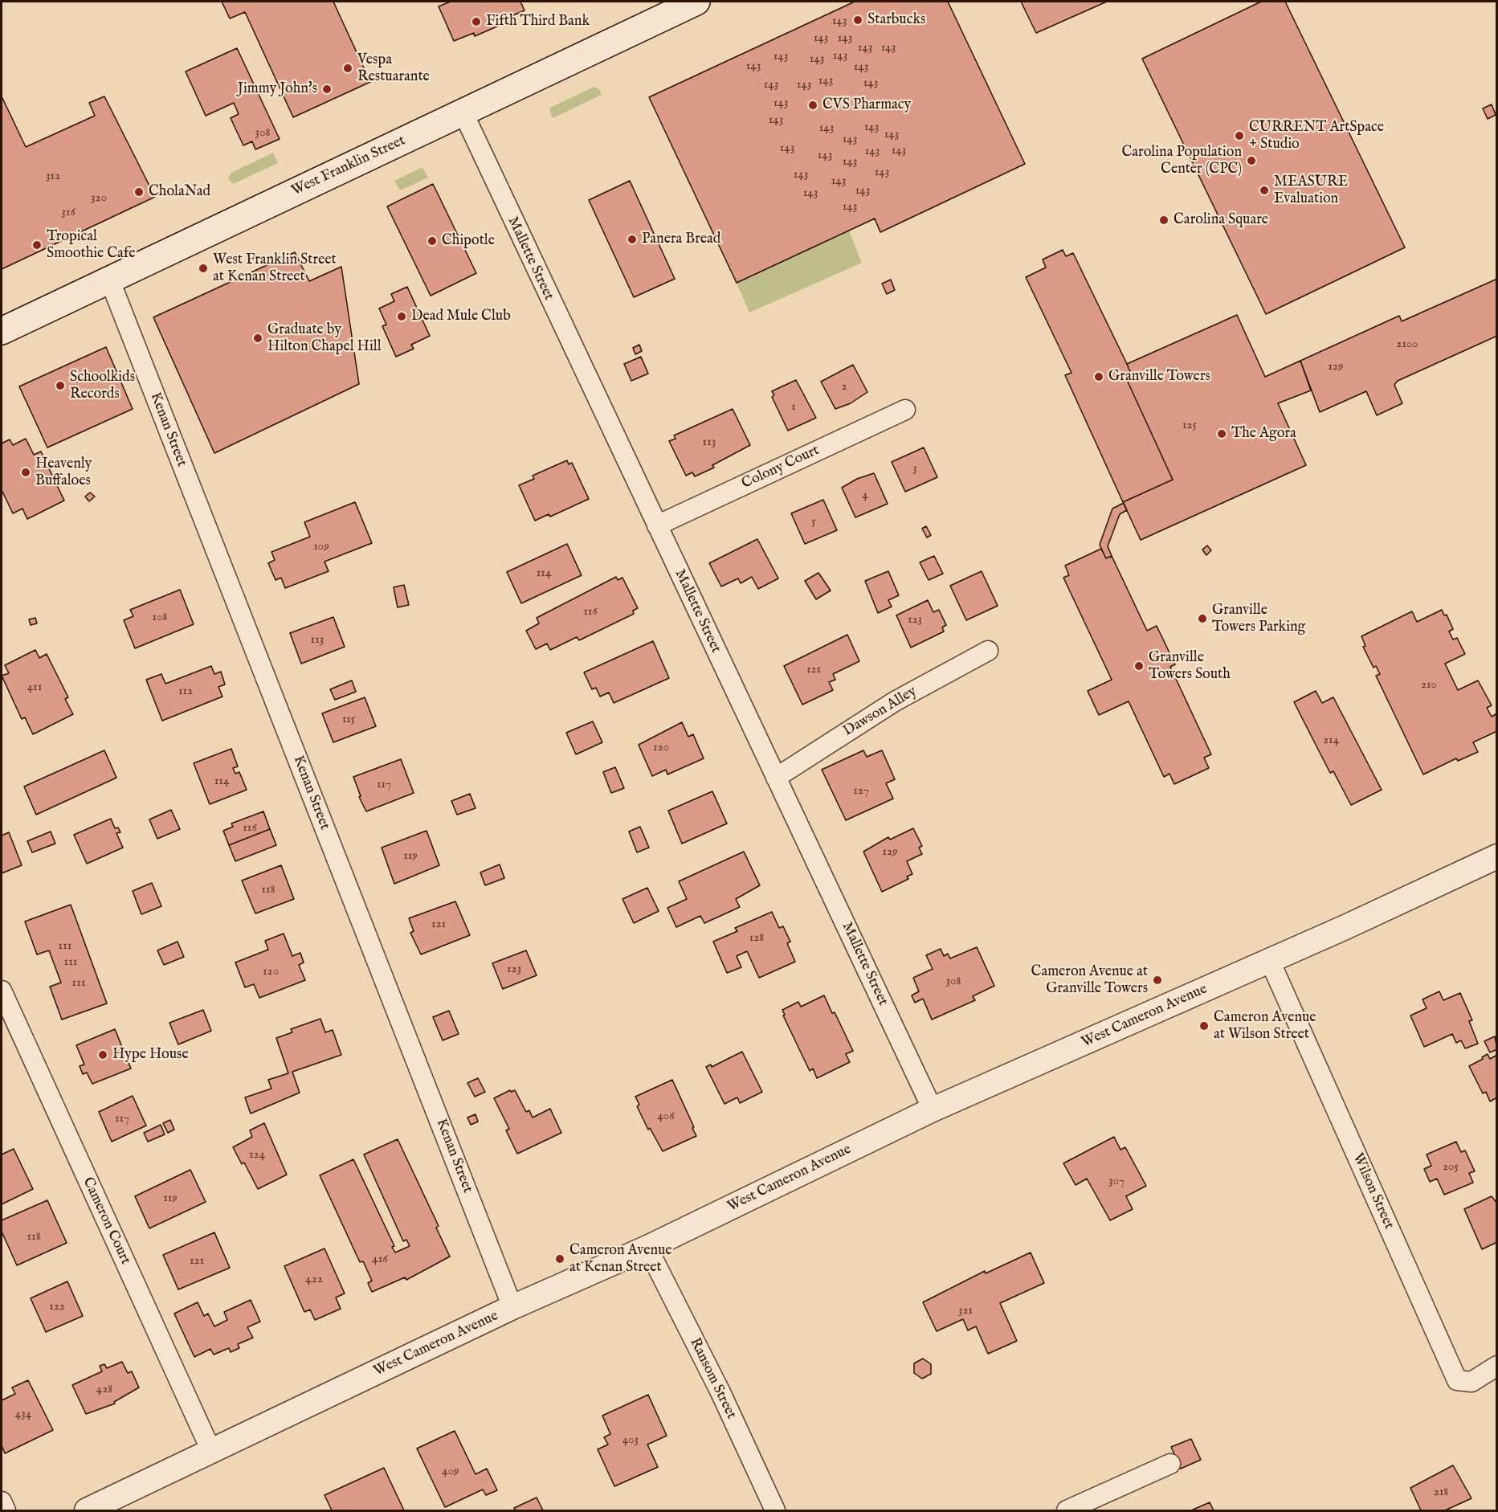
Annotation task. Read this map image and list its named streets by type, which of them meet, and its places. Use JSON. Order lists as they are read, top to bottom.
{
  "streets": {
    "main road": ["West Franklin Street"],
    "street": [
      "Mallette Street",
      "Kenan Street",
      "Colony Court",
      "Dawson Alley",
      "West Cameron Avenue",
      "Wilson Street",
      "Cameron Court",
      "Ransom Street"
    ]
  },
  "crossings": [
    ["West Franklin Street", "Mallette Street"],
    ["West Franklin Street", "Kenan Street"],
    ["Mallette Street", "Colony Court"],
    ["Mallette Street", "Dawson Alley"],
    ["Mallette Street", "West Cameron Avenue"],
    ["Kenan Street", "West Cameron Avenue"],
    ["West Cameron Avenue", "Wilson Street"],
    ["West Cameron Avenue", "Cameron Court"],
    ["West Cameron Avenue", "Ransom Street"]
  ],
  "places": [
    "Starbucks",
    "Fifth Third Bank",
    "Vespa Restuarante",
    "Jimmy John's",
    "CVS Pharmacy",
    "CURRENT ArtSpace + Studio",
    "Carolina Population Center (CPC)",
    "MEASURE Evaluation",
    "CholaNad",
    "Carolina Square",
    "Panera Bread",
    "Chipotle",
    "Tropical Smoothie Cafe",
    "West Franklin Street at Kenan Street",
    "Dead Mule Club",
    "Graduate by Hilton Chapel Hill",
    "Granville Towers",
    "Schoolkids Records",
    "The Agora",
    "Heavenly Buffaloes",
    "Granville Towers Parking",
    "Granville Towers South",
    "Cameron Avenue at Granville Towers",
    "Cameron Avenue at Wilson Street",
    "Hype House",
    "Cameron Avenue at Kenan Street"
  ],
  "house_numbers": [
    "143",
    "143",
    "143",
    "143",
    "143",
    "143",
    "143",
    "143",
    "143",
    "143",
    "143",
    "143",
    "143",
    "143",
    "143",
    "143",
    "143",
    "143",
    "308",
    "143",
    "143",
    "143",
    "143",
    "143",
    "143",
    "143",
    "143",
    "143",
    "312",
    "143",
    "143",
    "143",
    "320",
    "143",
    "316",
    "2100",
    "129",
    "2",
    "1",
    "125",
    "113",
    "3",
    "4",
    "5",
    "109",
    "114",
    "116",
    "108",
    "123",
    "113",
    "121",
    "210",
    "411",
    "112",
    "115",
    "214",
    "120",
    "114",
    "117",
    "127",
    "116",
    "129",
    "119",
    "118",
    "121",
    "128",
    "111",
    "111",
    "123",
    "120",
    "308",
    "111",
    "406",
    "117",
    "124",
    "205",
    "307",
    "119",
    "118",
    "416",
    "121",
    "422",
    "122",
    "321",
    "428",
    "434",
    "403",
    "409",
    "218"
  ]
}
